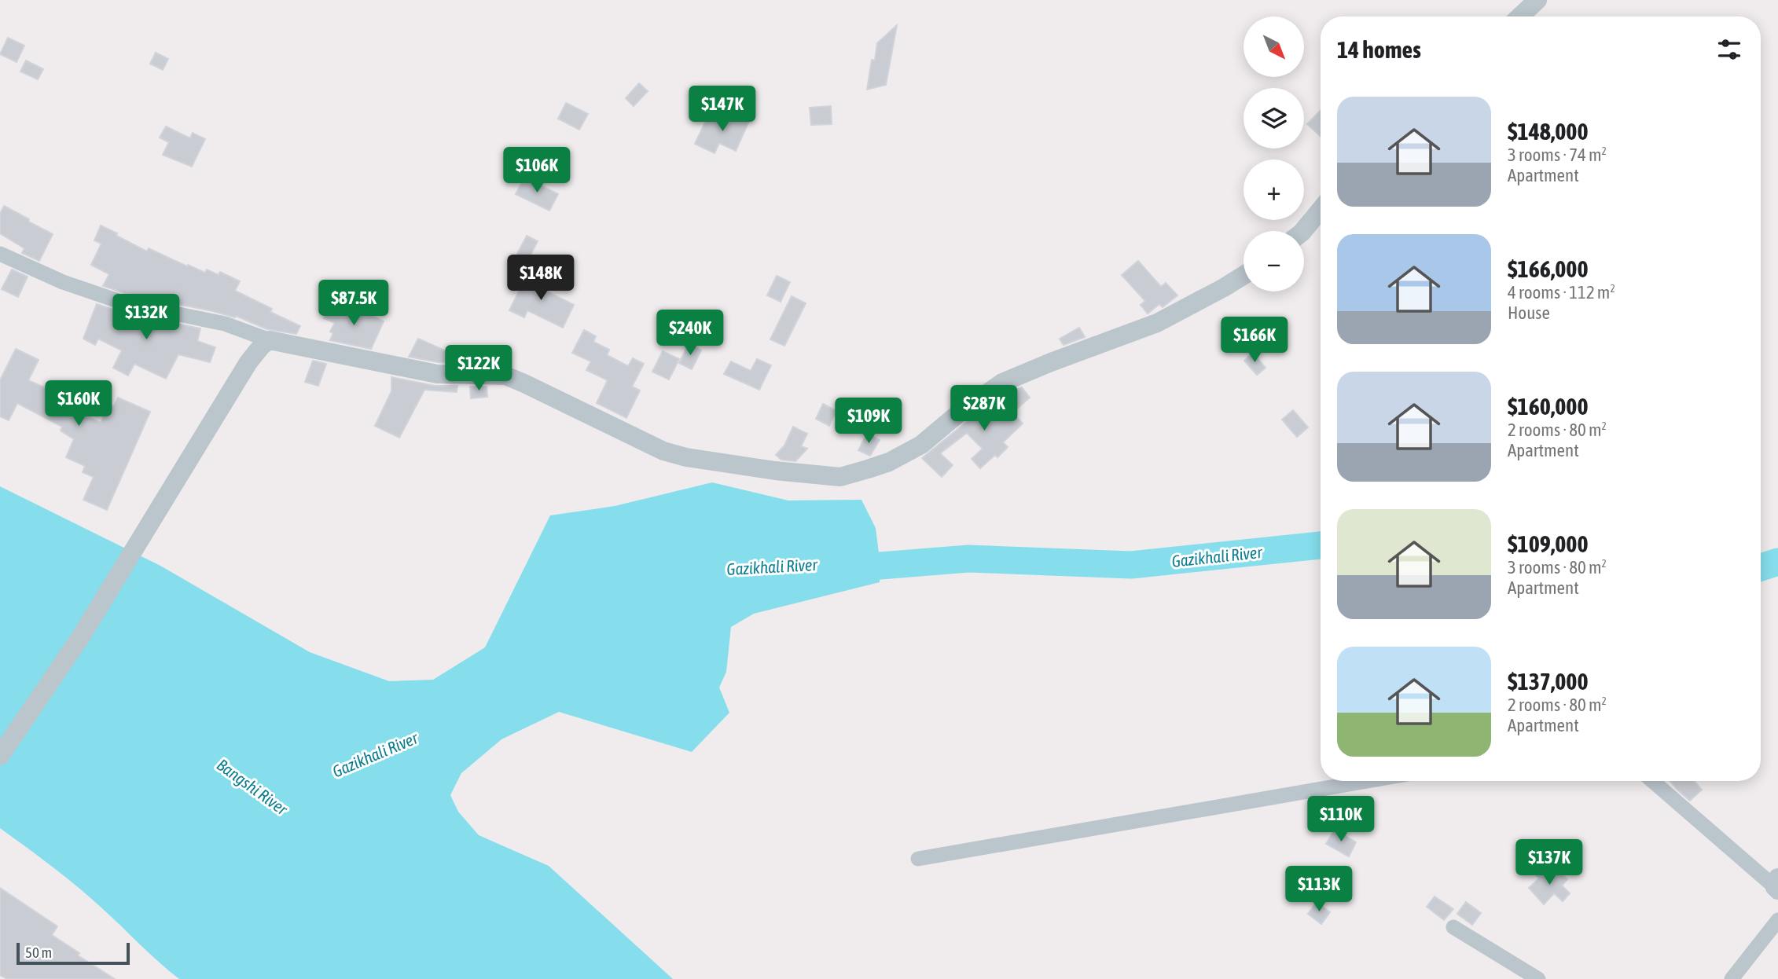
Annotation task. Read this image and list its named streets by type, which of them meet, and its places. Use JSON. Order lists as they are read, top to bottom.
{
  "water": ["Gazikhali River", "Bangshi River"],
  "scale_bar": "50 m",
  "north": "bottom right",
  "page": {
    "map_buttons": ["+", "−"],
    "heading": "14 homes",
    "list": [
      {
        "name": "$148,000",
        "note": "3 rooms · 74 m² · Apartment"
      },
      {
        "name": "$166,000",
        "note": "4 rooms · 112 m² · House"
      },
      {
        "name": "$160,000",
        "note": "2 rooms · 80 m² · Apartment"
      },
      {
        "name": "$109,000",
        "note": "3 rooms · 80 m² · Apartment"
      },
      {
        "name": "$137,000",
        "note": "2 rooms · 80 m² · Apartment"
      }
    ],
    "price": [
      "$147K",
      "$106K",
      "$148K",
      "$87.5K",
      "$132K",
      "$240K",
      "$166K",
      "$122K",
      "$160K",
      "$287K",
      "$109K",
      "$110K",
      "$137K",
      "$113K"
    ],
    "scale": "50 m"
  }
}
